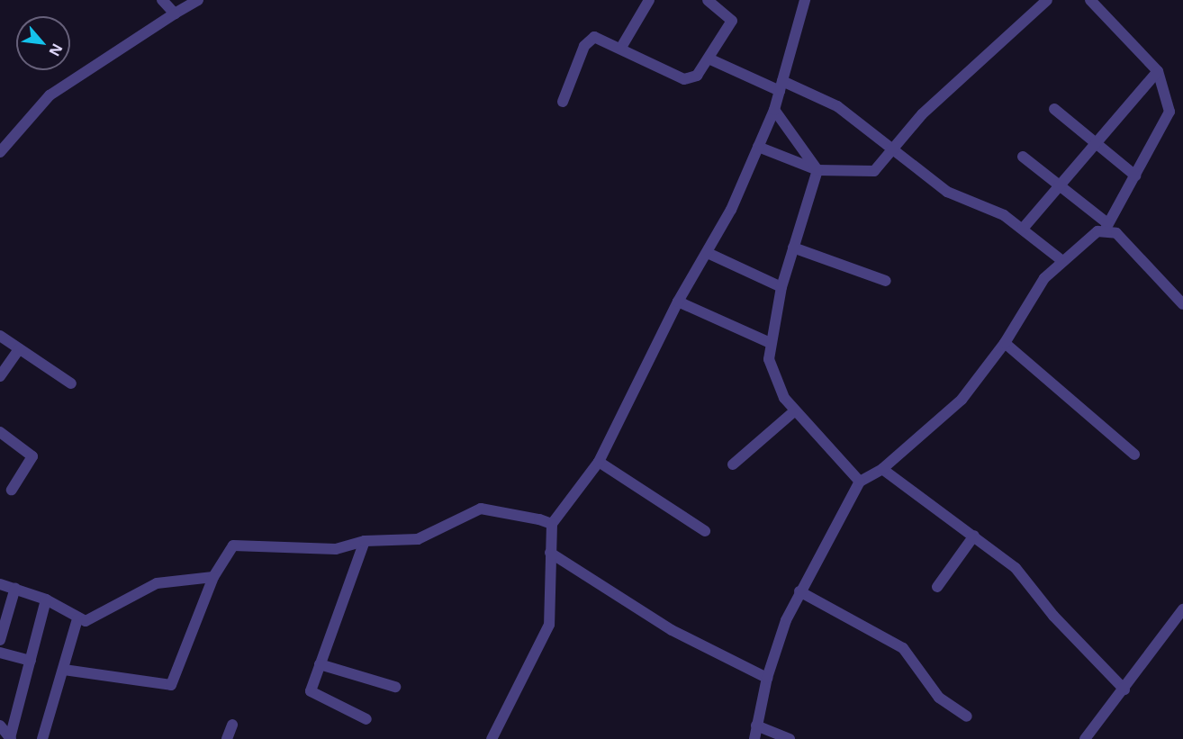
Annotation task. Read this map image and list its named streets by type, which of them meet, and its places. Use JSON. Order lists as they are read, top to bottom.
{
  "north": "bottom right"
}
